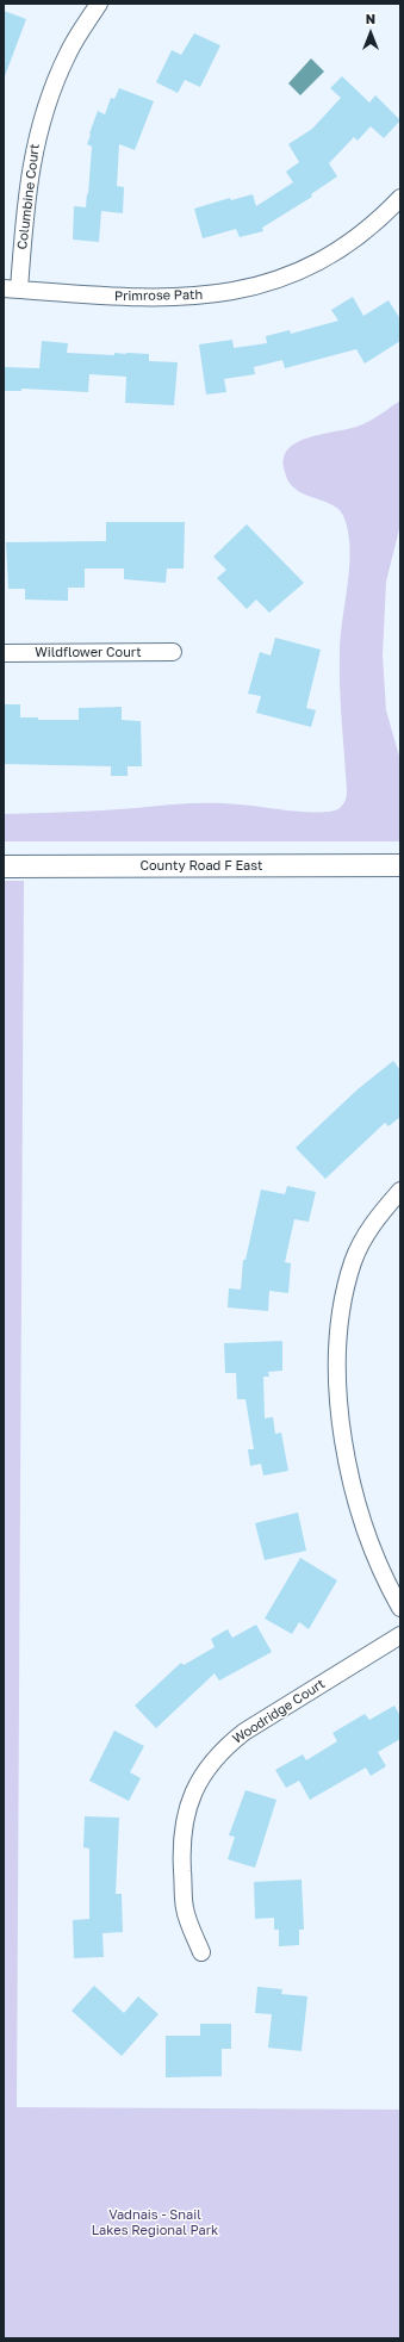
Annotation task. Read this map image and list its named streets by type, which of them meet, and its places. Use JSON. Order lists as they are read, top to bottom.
{
  "streets": {
    "street": [
      "Columbine Court",
      "Primrose Path",
      "Wildflower Court",
      "County Road F East",
      "Woodridge Court"
    ]
  },
  "crossings": [
    ["Columbine Court", "Primrose Path"]
  ],
  "parks": ["Vadnais - Snail Lakes Regional Park"],
  "north": "top"
}
